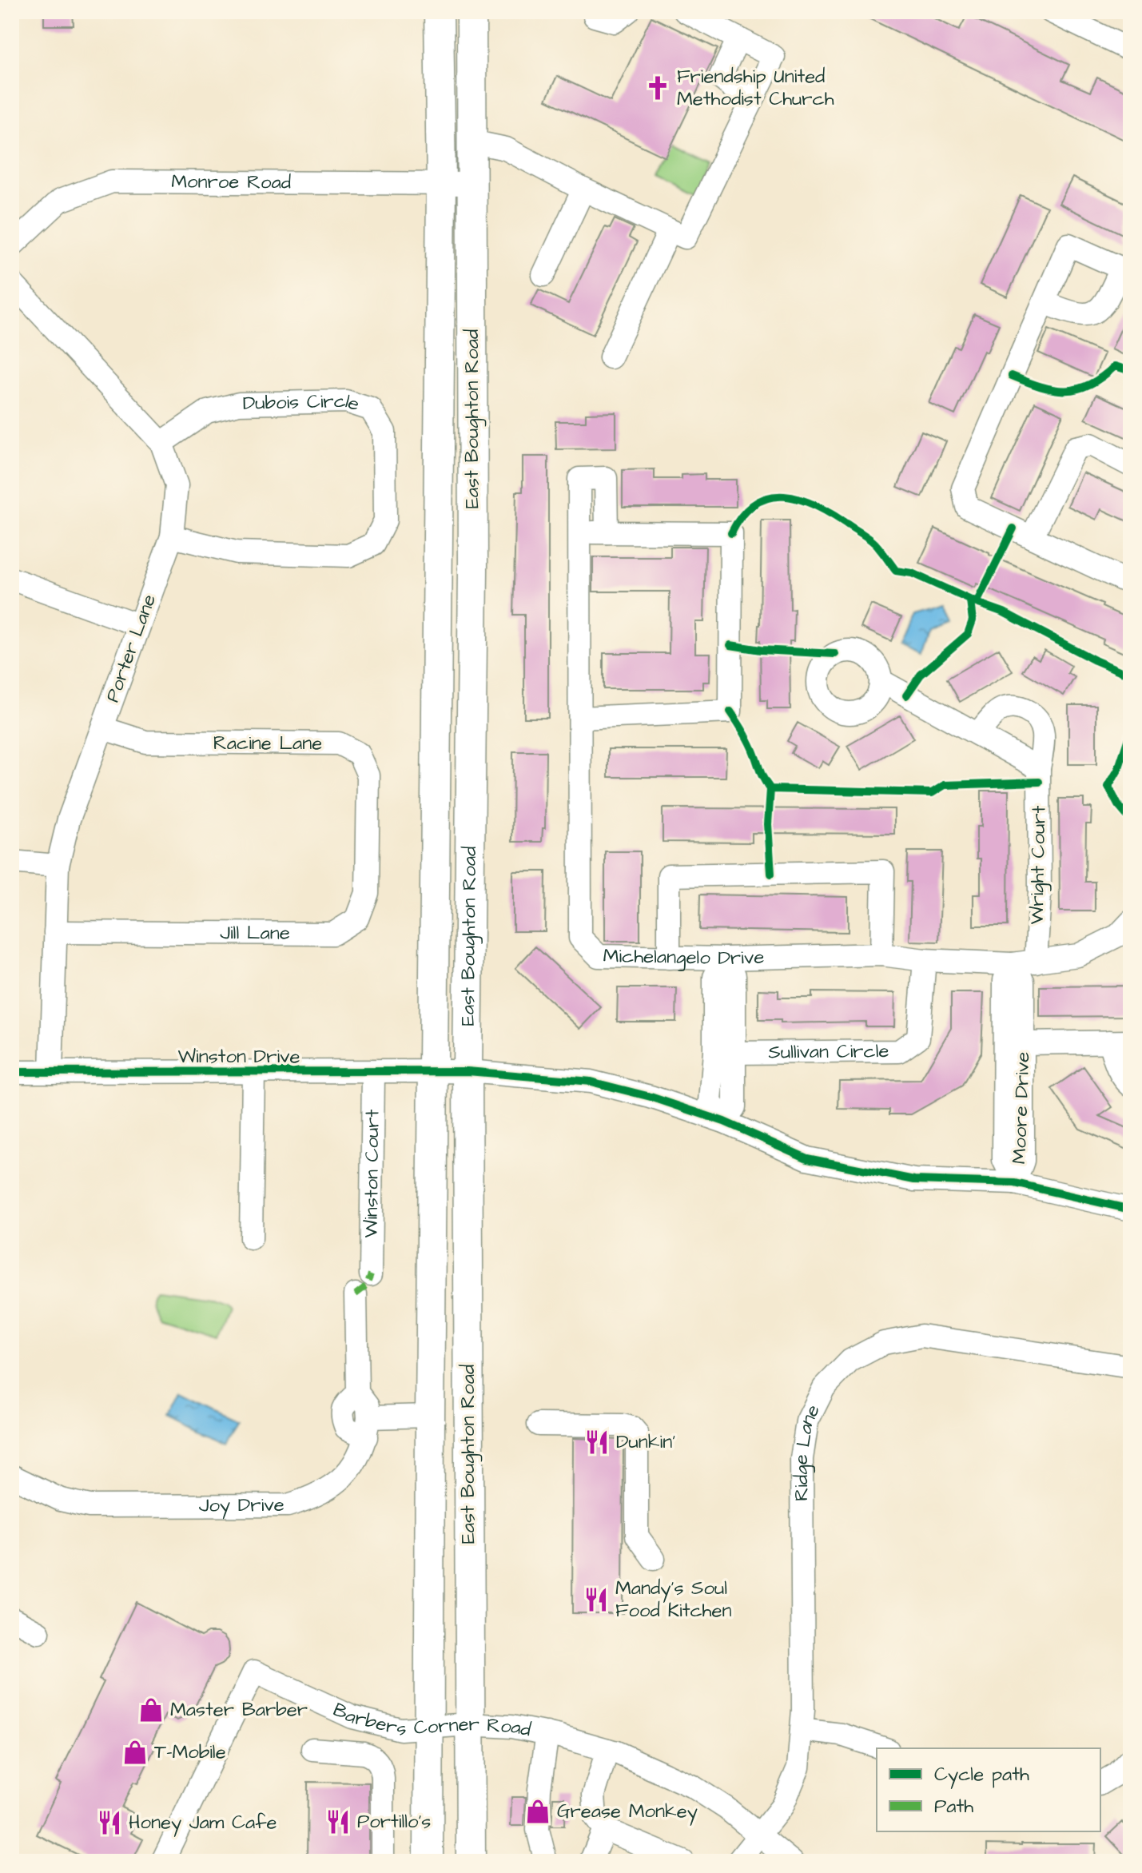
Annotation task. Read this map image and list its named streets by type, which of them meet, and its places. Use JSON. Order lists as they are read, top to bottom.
{
  "streets": {
    "main road": ["East Boughton Road"],
    "street": [
      "Monroe Road",
      "Dubois Circle",
      "Porter Lane",
      "Racine Lane",
      "Wright Court",
      "Jill Lane",
      "Michelangelo Drive",
      "Sullivan Circle",
      "Winston Drive",
      "Moore Drive",
      "Winston Court",
      "Ridge Lane",
      "Joy Drive",
      "Barbers Corner Road"
    ]
  },
  "crossings": [
    ["Monroe Road", "East Boughton Road"],
    ["Dubois Circle", "Porter Lane"],
    ["East Boughton Road", "Winston Drive"],
    ["East Boughton Road", "Barbers Corner Road"],
    ["Porter Lane", "Racine Lane"],
    ["Porter Lane", "Jill Lane"],
    ["Porter Lane", "Winston Drive"],
    ["Racine Lane", "Jill Lane"],
    ["Wright Court", "Michelangelo Drive"],
    ["Michelangelo Drive", "Sullivan Circle"],
    ["Michelangelo Drive", "Moore Drive"],
    ["Winston Drive", "Moore Drive"],
    ["Winston Drive", "Winston Court"],
    ["Ridge Lane", "Barbers Corner Road"]
  ],
  "places": {
    "church": ["Friendship United Methodist Church"],
    "restaurant": [
      "Dunkin'",
      "Mandy's Soul Food Kitchen",
      "Portillo's",
      "Honey Jam Cafe"
    ],
    "shop": ["Master Barber", "T-Mobile", "Grease Monkey"]
  },
  "legend": ["Cycle path", "Path"]
}
